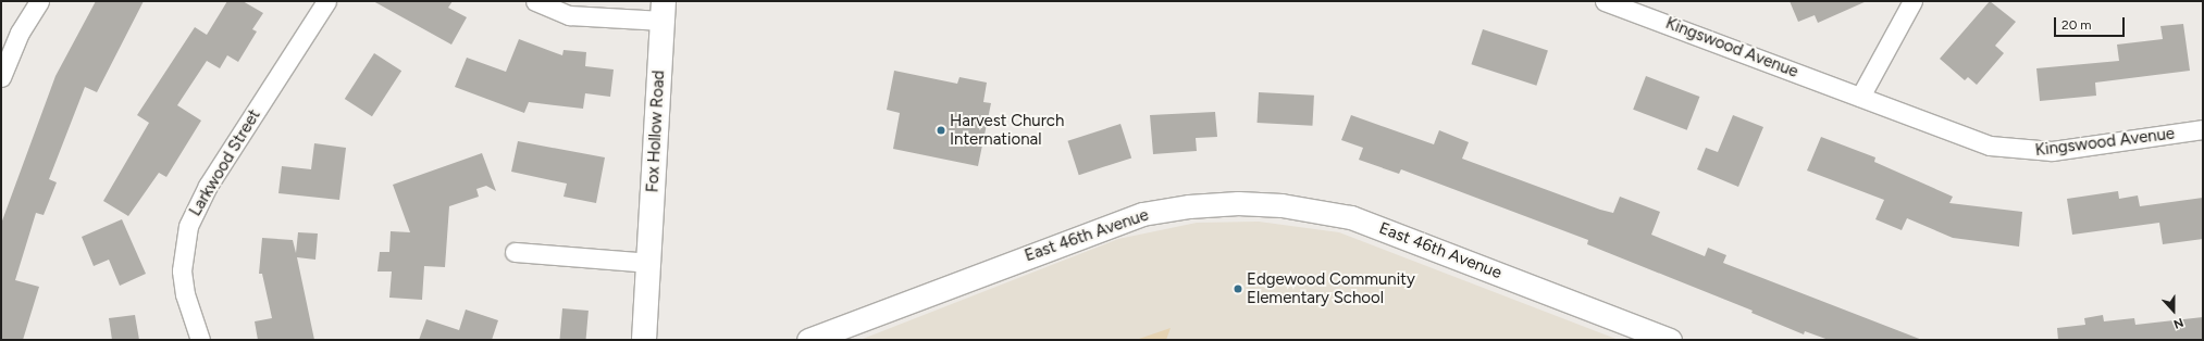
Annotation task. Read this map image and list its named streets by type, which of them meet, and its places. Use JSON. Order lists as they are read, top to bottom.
{
  "streets": {
    "main road": ["Fox Hollow Road"],
    "street": ["Kingswood Avenue", "Larkwood Street", "East 46th Avenue"]
  },
  "places": ["Harvest Church International", "Edgewood Community Elementary School"],
  "scale_bar": "20 m",
  "north": "bottom"
}
